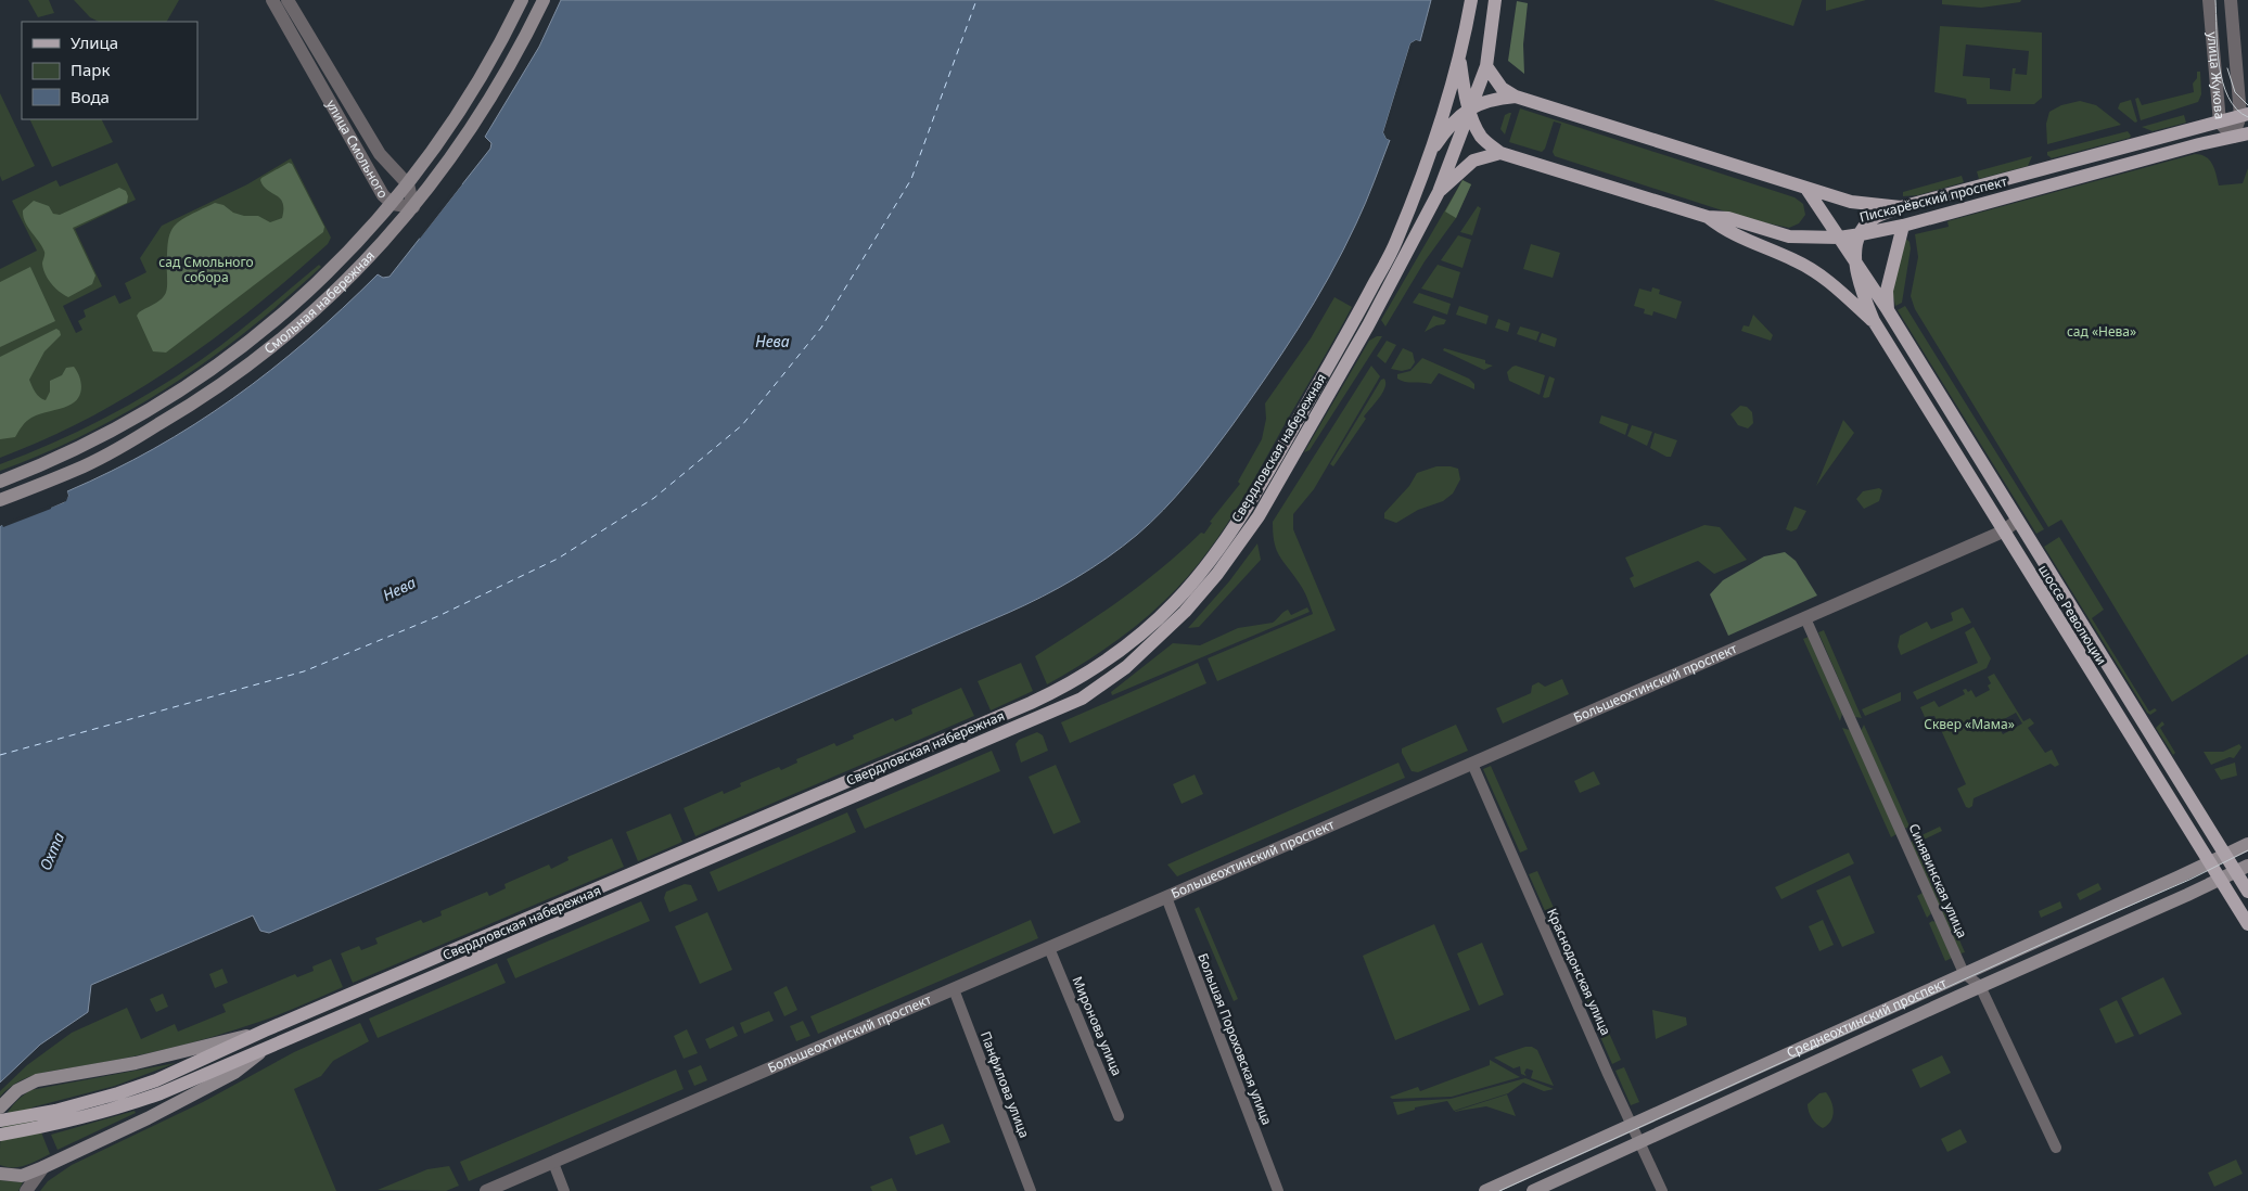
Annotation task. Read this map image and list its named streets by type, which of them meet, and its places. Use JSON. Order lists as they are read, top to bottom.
{
  "streets": {
    "main road": [
      "Пискарёвский проспект",
      "Смольная набережная",
      "Свердловская набережная",
      "шоссе Революции",
      "Среднеохтинский проспект"
    ],
    "street": [
      "улица Жукова",
      "улица Смольного",
      "Большеохтинский проспект",
      "Синявинская улица",
      "Краснодонская улица",
      "Миронова улица",
      "Большая Пороховская улица",
      "Панфилова улица"
    ]
  },
  "crossings": [
    ["улица Жукова", "Пискарёвский проспект"],
    ["улица Смольного", "Смольная набережная"],
    ["Пискарёвский проспект", "Свердловская набережная"],
    ["Пискарёвский проспект", "шоссе Революции"],
    ["шоссе Революции", "Большеохтинский проспект"],
    ["шоссе Революции", "Среднеохтинский проспект"],
    ["Большеохтинский проспект", "Синявинская улица"],
    ["Большеохтинский проспект", "Краснодонская улица"],
    ["Большеохтинский проспект", "Миронова улица"],
    ["Большеохтинский проспект", "Большая Пороховская улица"],
    ["Большеохтинский проспект", "Панфилова улица"],
    ["Синявинская улица", "Среднеохтинский проспект"],
    ["Краснодонская улица", "Среднеохтинский проспект"]
  ],
  "water": ["Нева", "Охта"],
  "parks": ["сад Смольного собора", "сад «Нева»", "Сквер «Мама»"],
  "legend": ["Улица", "Парк", "Вода"]
}
